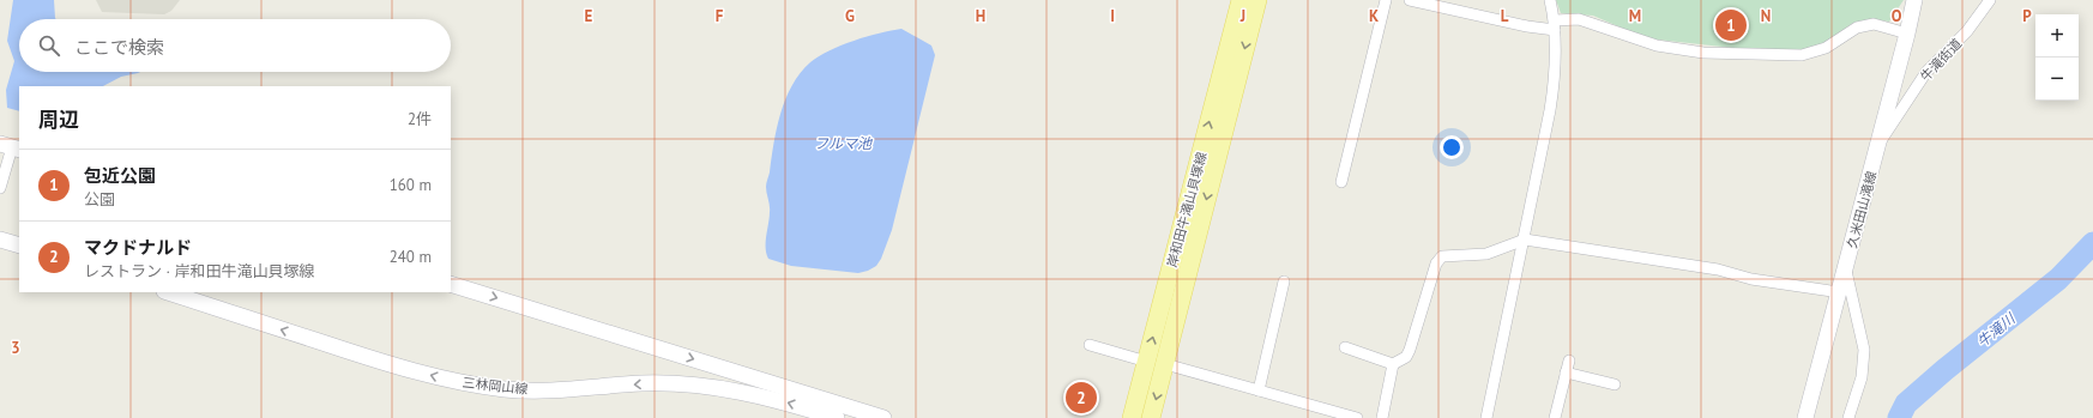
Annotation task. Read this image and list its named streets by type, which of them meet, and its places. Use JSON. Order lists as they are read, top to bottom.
{
  "streets": {
    "main road": ["岸和田牛滝山貝塚線", "久米田山滝線", "三林岡山線"],
    "street": ["牛滝街道"]
  },
  "crossings": [
    ["牛滝街道", "久米田山滝線"]
  ],
  "water": ["フルマ池", "牛滝川"],
  "page": {
    "pins": ["1", "2"],
    "map_buttons": ["+", "−"],
    "search": "ここで検索",
    "heading": ["周辺", "2件"],
    "list": [
      {
        "mark": "1",
        "name": "包近公園",
        "note": "公園",
        "value": "160 m"
      },
      {
        "mark": "2",
        "name": "マクドナルド",
        "note": "レストラン · 岸和田牛滝山貝塚線",
        "value": "240 m"
      }
    ]
  },
  "grid": {
    "columns": [
      "E",
      "F",
      "G",
      "H",
      "I",
      "J",
      "K",
      "L",
      "M",
      "N",
      "O",
      "P"
    ],
    "rows": ["3"]
  }
}
